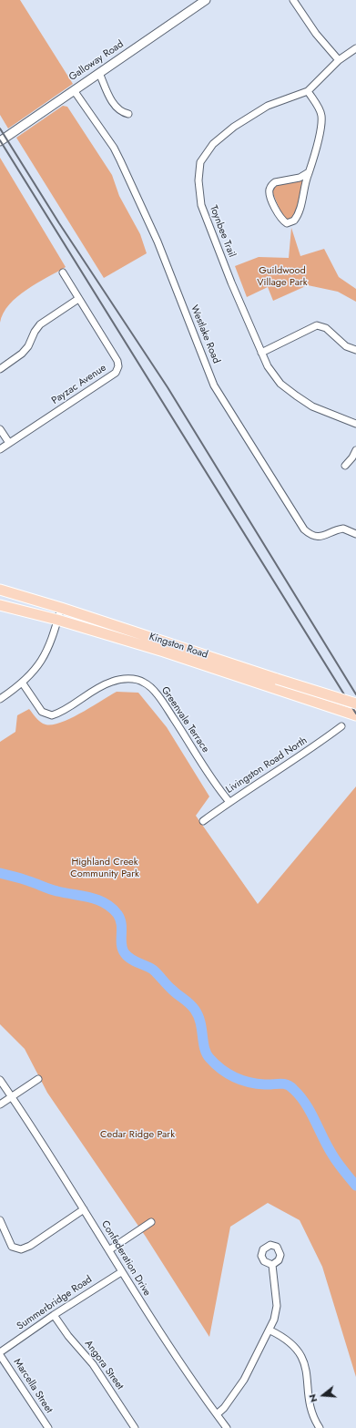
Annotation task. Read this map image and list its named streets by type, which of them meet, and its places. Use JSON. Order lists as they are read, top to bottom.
{
  "streets": {
    "main road": ["Kingston Road"],
    "street": [
      "Galloway Road",
      "Toynbee Trail",
      "Westlake Road",
      "Payzac Avenue",
      "Greenvale Terrace",
      "Livingston Road North",
      "Confederation Drive",
      "Summerbridge Road",
      "Angora Street",
      "Marcella Street"
    ]
  },
  "crossings": [
    ["Galloway Road", "Westlake Road"],
    ["Greenvale Terrace", "Livingston Road North"],
    ["Confederation Drive", "Summerbridge Road"],
    ["Summerbridge Road", "Angora Street"],
    ["Summerbridge Road", "Marcella Street"]
  ],
  "parks": ["Guildwood Village Park", "Highland Creek Community Park", "Cedar Ridge Park"],
  "north": "left"
}
